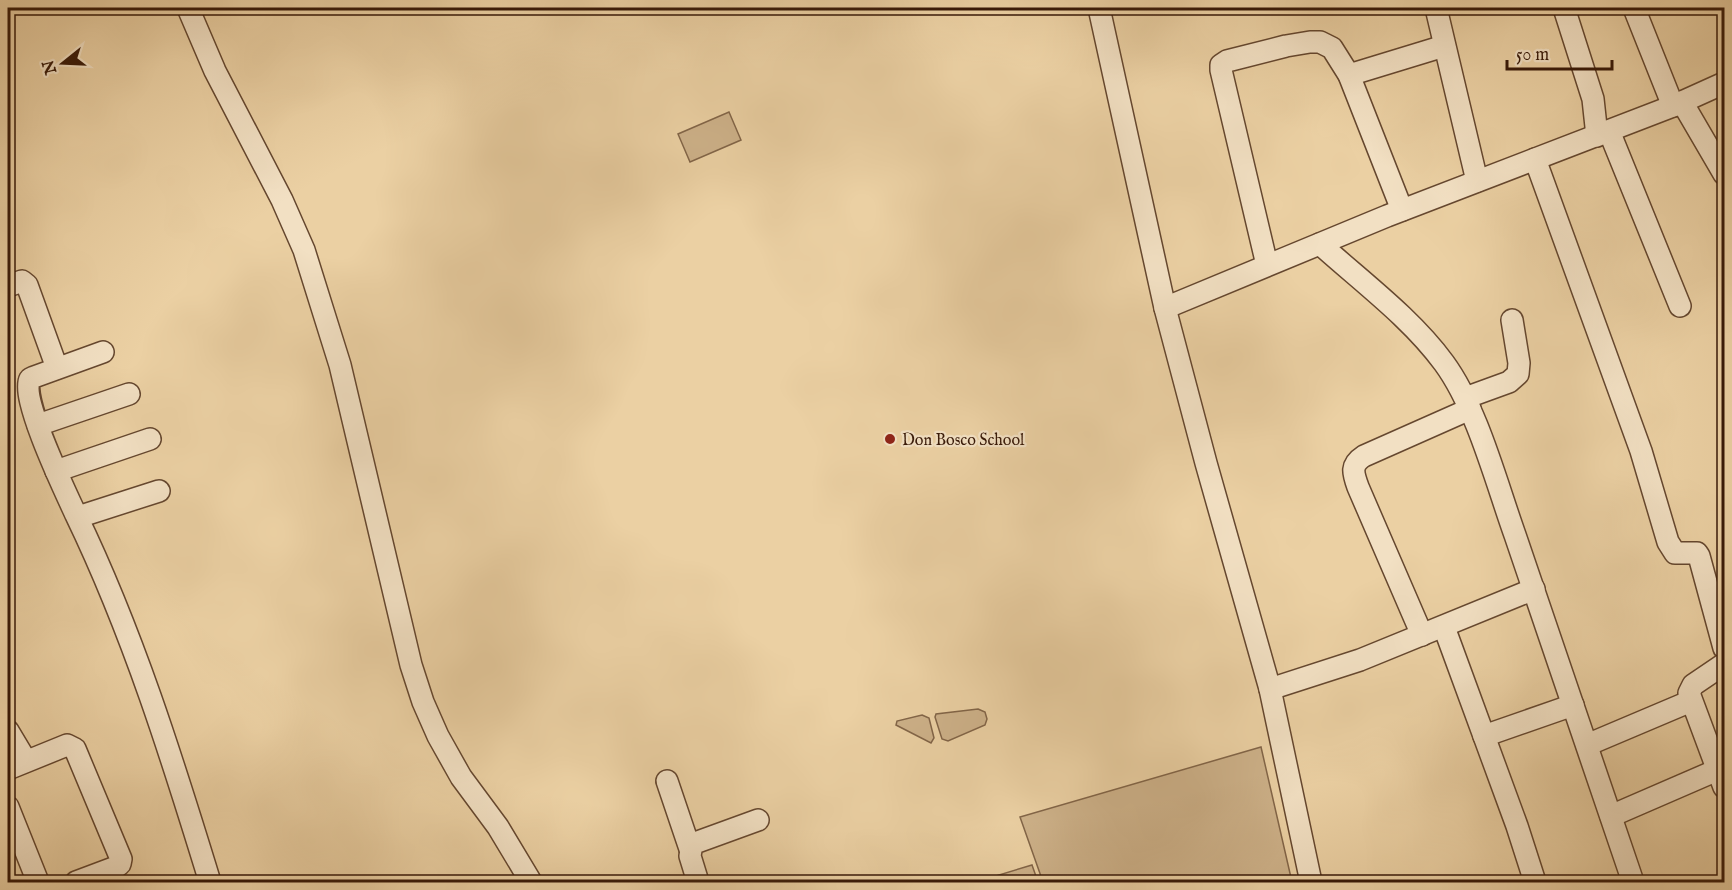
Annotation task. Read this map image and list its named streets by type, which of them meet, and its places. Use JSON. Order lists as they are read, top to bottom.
{
  "places": ["Don Bosco School"],
  "scale_bar": "50 m",
  "north": "left"
}
